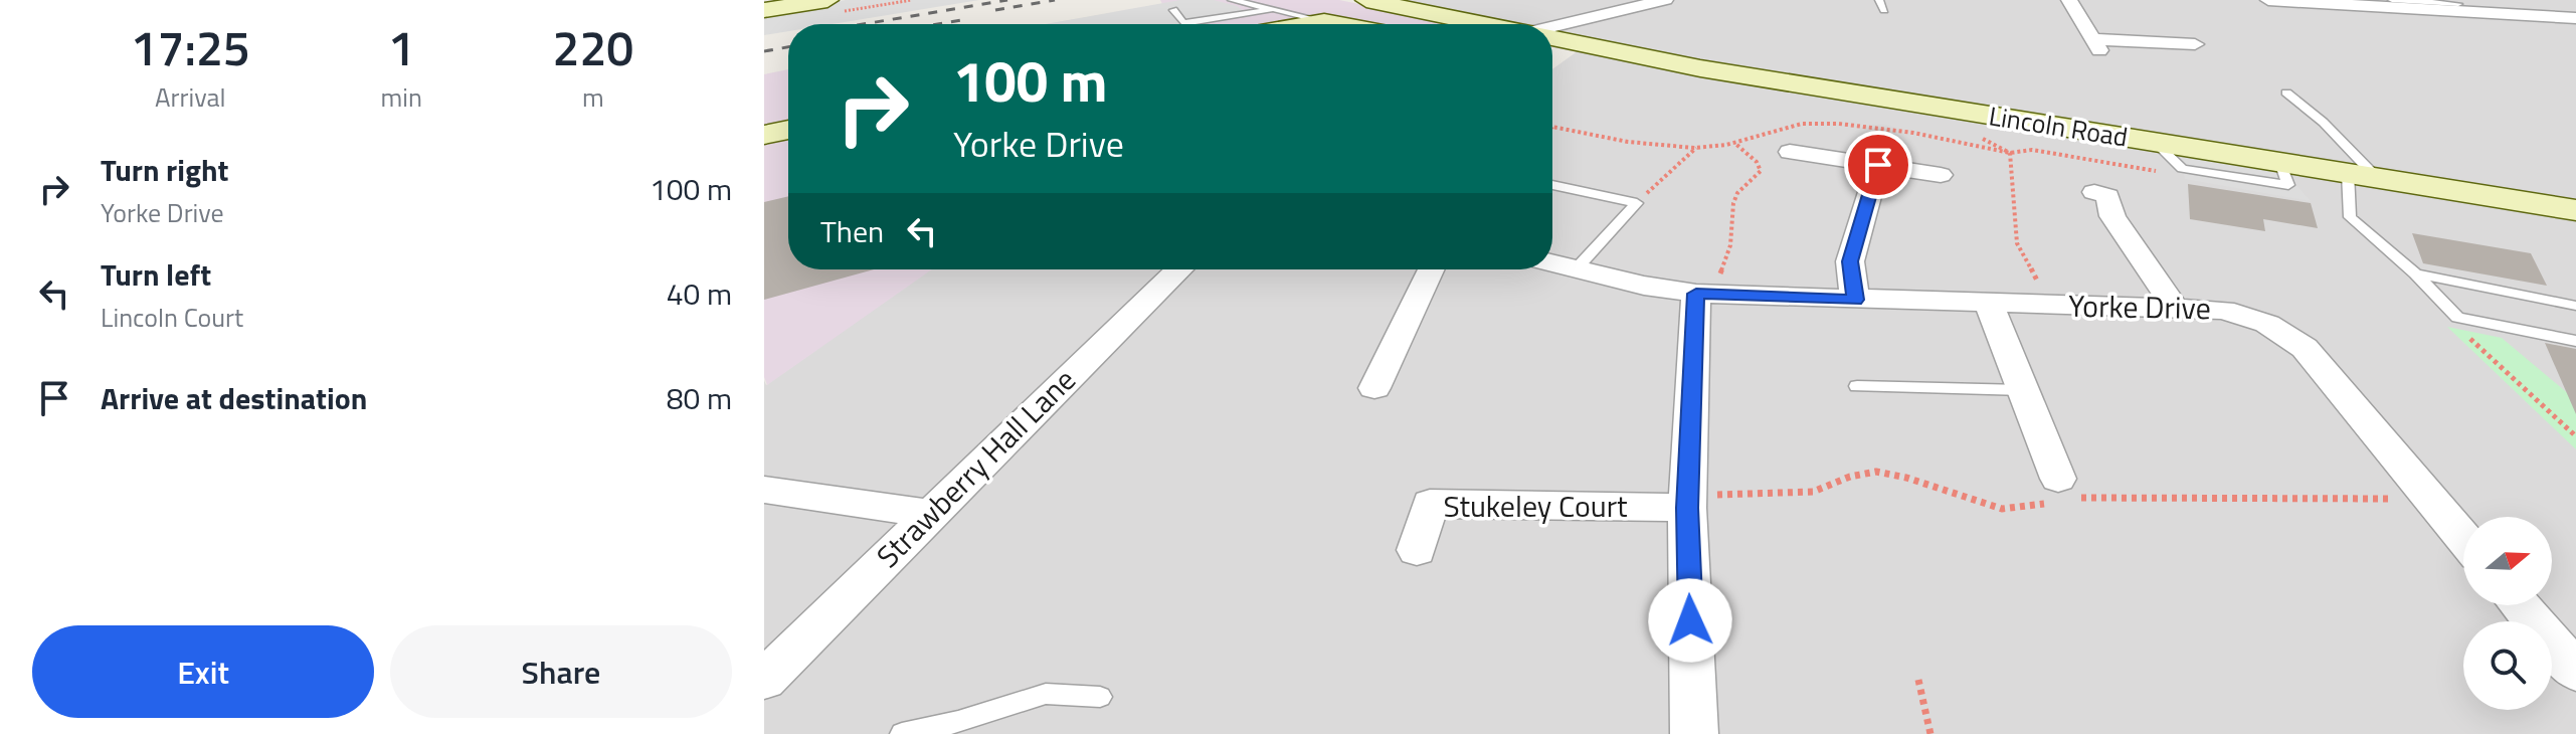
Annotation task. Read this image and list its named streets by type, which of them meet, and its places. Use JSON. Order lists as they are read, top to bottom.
{
  "streets": {
    "main road": ["Lincoln Road"],
    "street": ["Yorke Drive", "Strawberry Hall Lane", "Stukeley Court"]
  },
  "north": "right",
  "page": {
    "eta": [
      "17:25",
      "Arrival",
      "1",
      "min",
      "220",
      "m"
    ],
    "turn": ["100 m", "Yorke Drive"],
    "list": [
      {
        "name": "Turn right",
        "note": "Yorke Drive",
        "value": "100 m"
      },
      {
        "name": "Turn left",
        "note": "Lincoln Court",
        "value": "40 m"
      },
      {
        "name": "Arrive at destination",
        "value": "80 m"
      }
    ],
    "then": "Then",
    "buttons": ["Exit", "Share"]
  }
}
